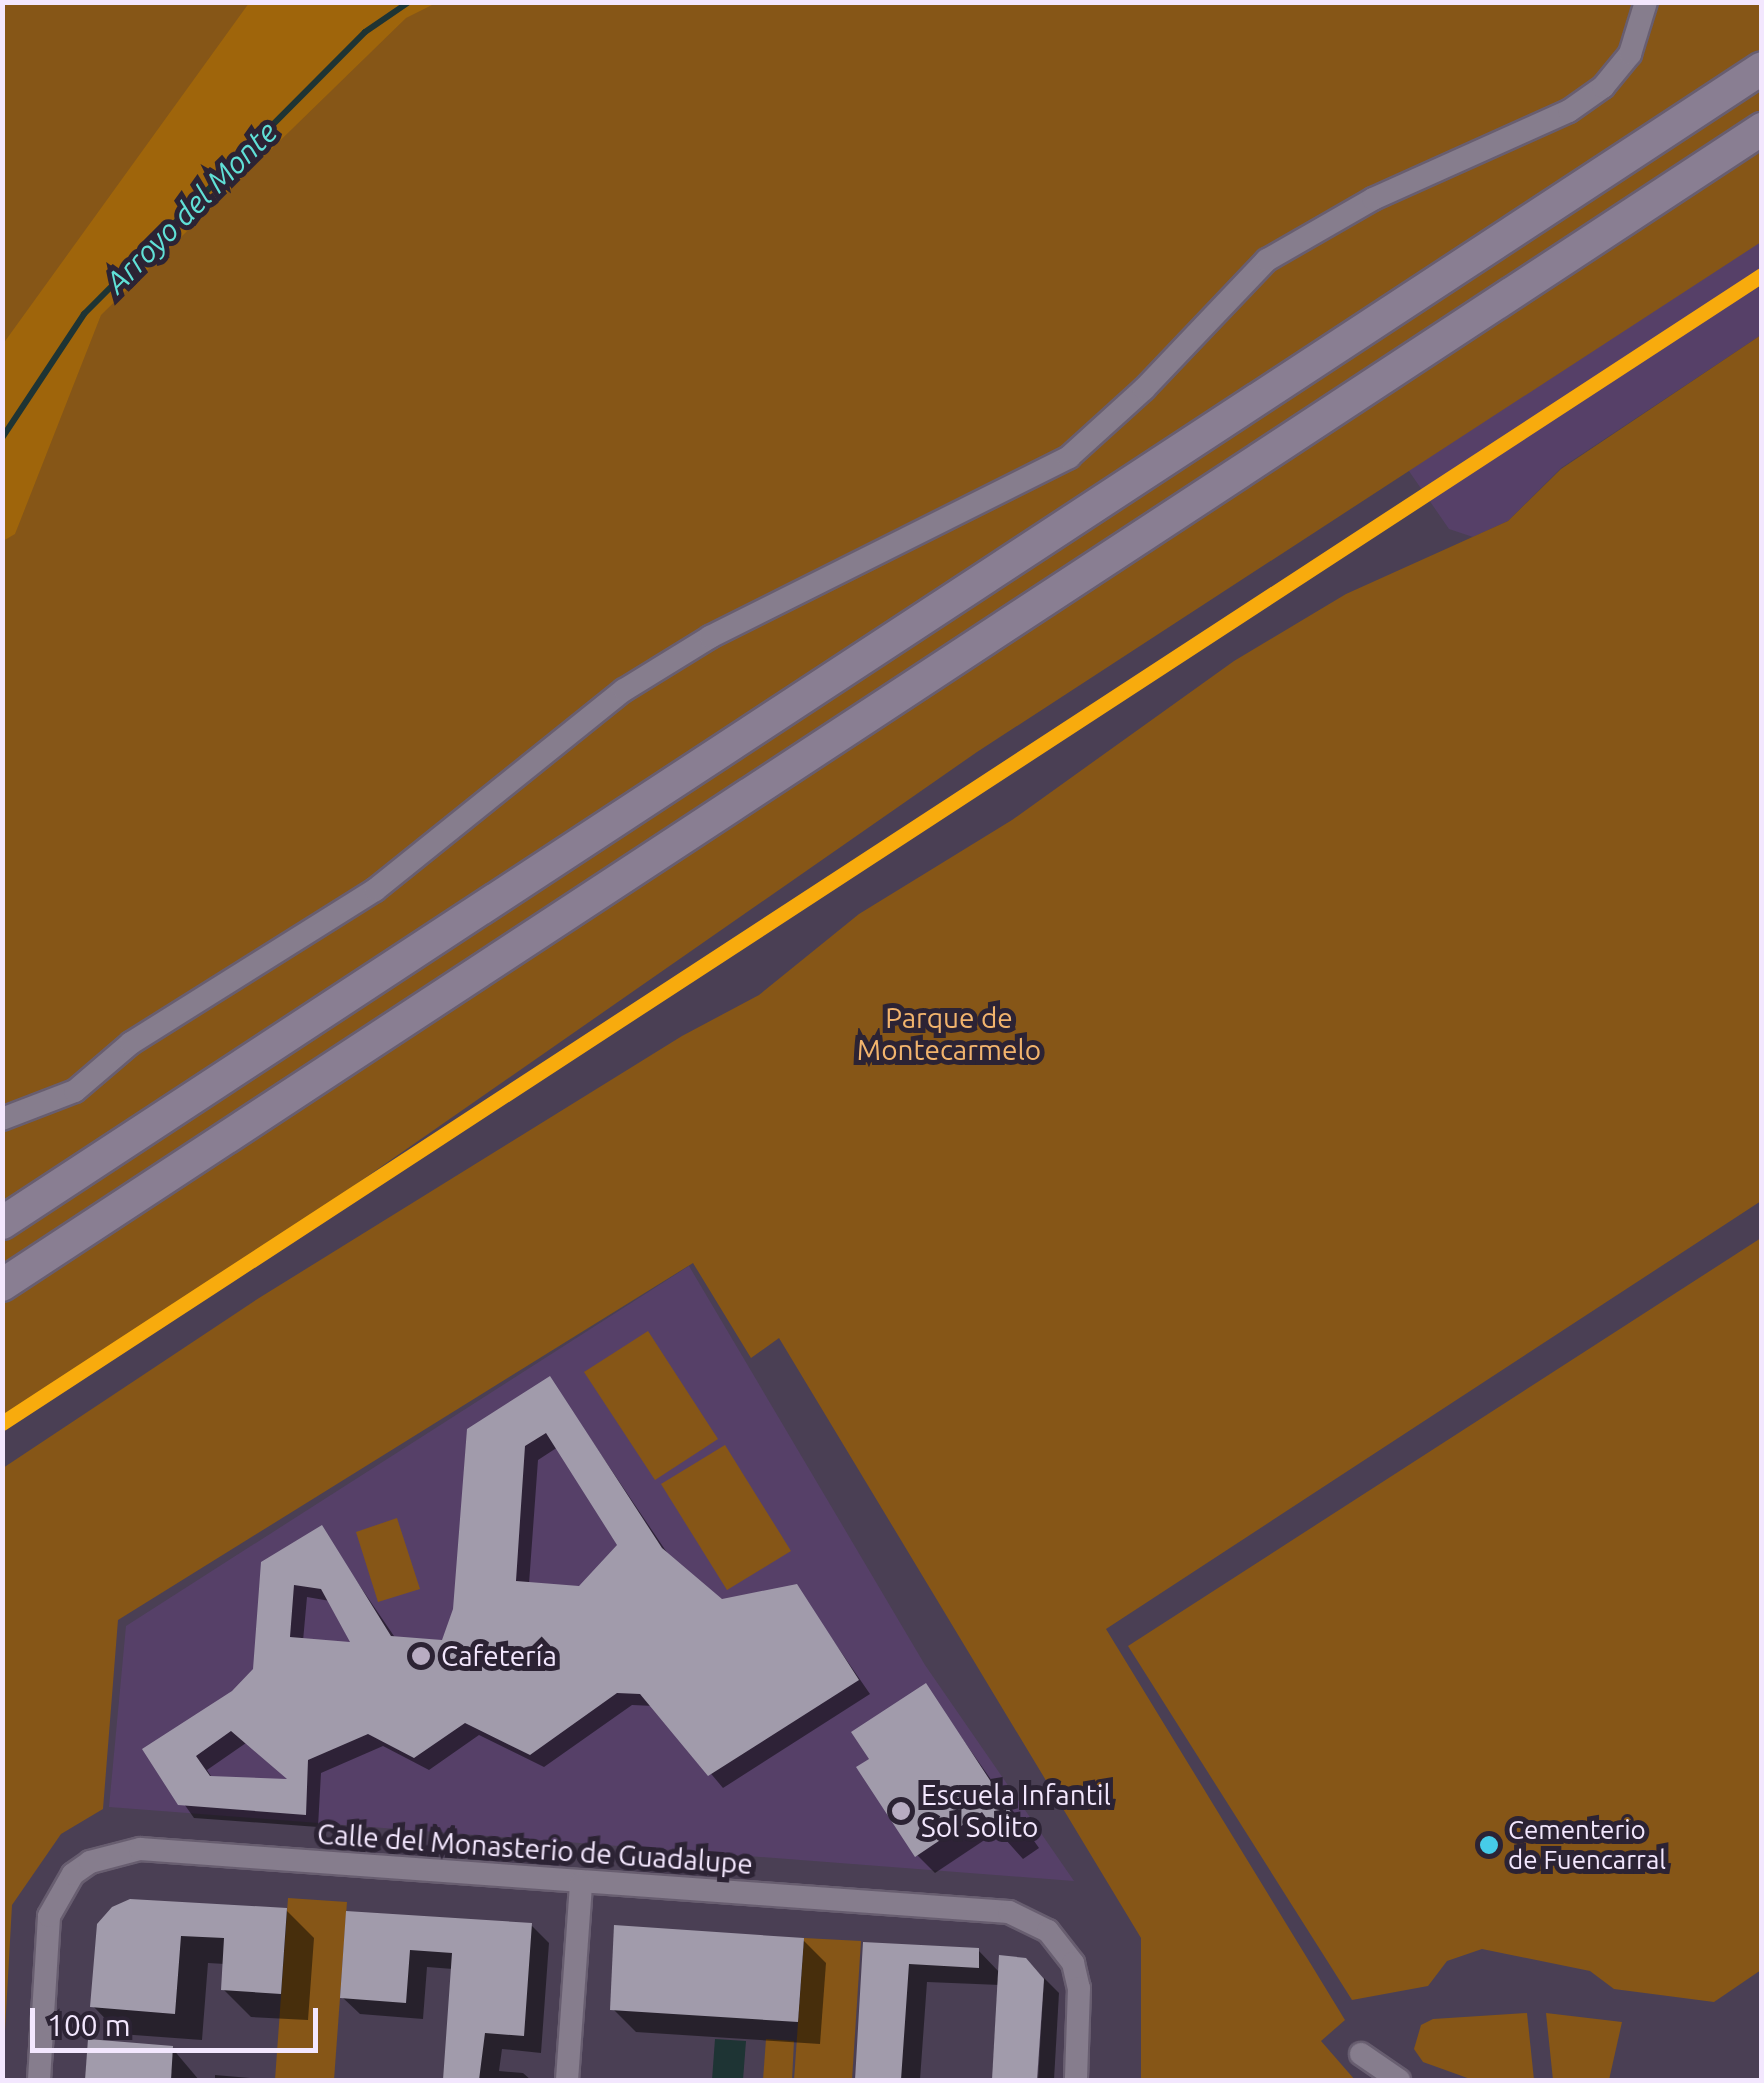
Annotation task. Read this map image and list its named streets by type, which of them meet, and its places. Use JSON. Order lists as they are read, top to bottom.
{
  "streets": {
    "street": ["Calle del Monasterio de Guadalupe"]
  },
  "water": ["Arroyo del Monte"],
  "parks": ["Parque de Montecarmelo"],
  "places": ["Cafetería", "Escuela Infantil Sol Solito", "Cementerio de Fuencarral"],
  "scale_bar": "100 m"
}
